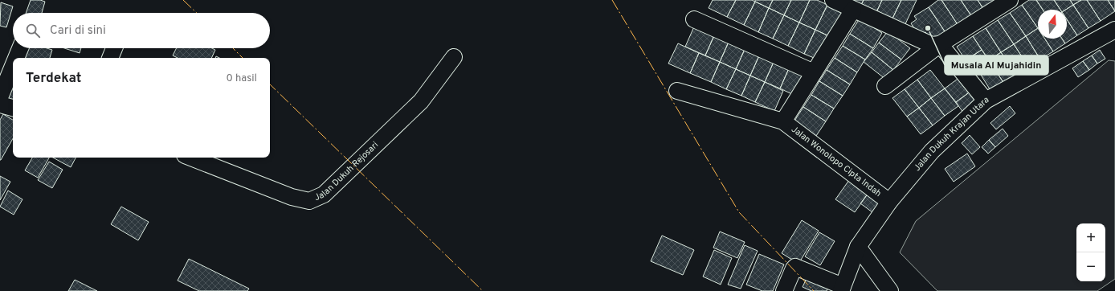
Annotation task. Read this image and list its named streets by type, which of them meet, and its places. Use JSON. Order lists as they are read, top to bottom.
{
  "streets": {
    "street": ["Jalan Dukuh Krajan Utara", "Jalan Wonolopo Cipta Indah", "Jalan Dukuh Rejosari"]
  },
  "crossings": [
    ["Jalan Dukuh Krajan Utara", "Jalan Wonolopo Cipta Indah"]
  ],
  "places": ["Musala Al Mujahidin"],
  "north": "top",
  "page": {
    "search": "Cari di sini",
    "heading": ["Terdekat", "0 hasil"],
    "map_buttons": ["+", "−"]
  }
}
